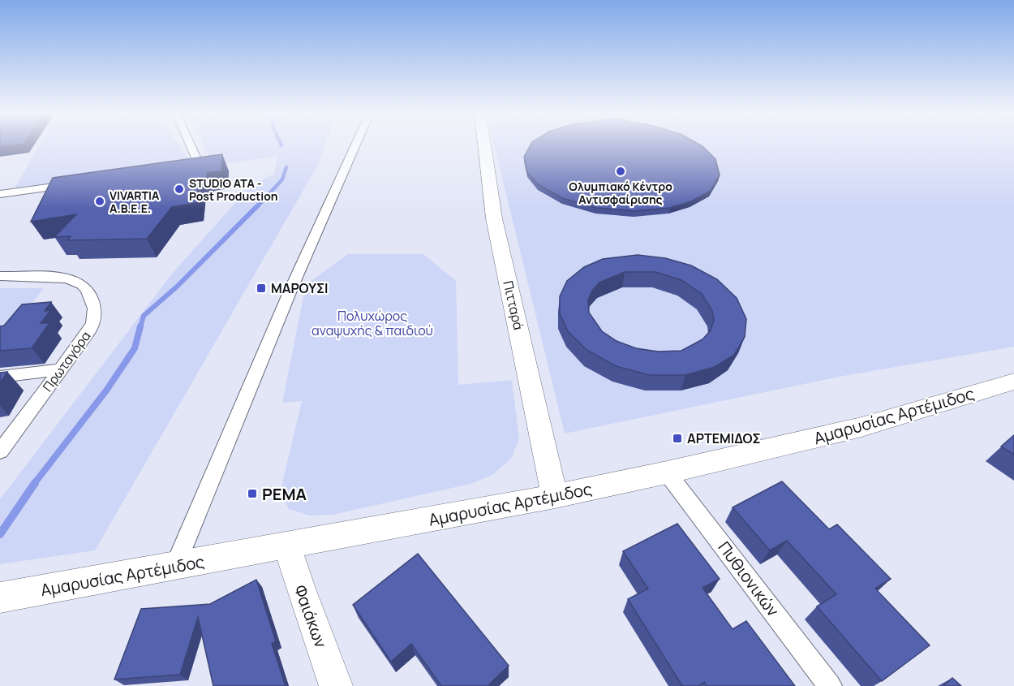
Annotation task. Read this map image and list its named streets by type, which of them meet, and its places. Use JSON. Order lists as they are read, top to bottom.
{
  "streets": {
    "street": [
      "Πιτταρά",
      "Πρωταγόρα",
      "Αμαρυσίας Αρτέμιδος",
      "Πυθιονικών",
      "Φαιάκων"
    ]
  },
  "crossings": [
    ["Πιτταρά", "Αμαρυσίας Αρτέμιδος"],
    ["Αμαρυσίας Αρτέμιδος", "Πυθιονικών"],
    ["Αμαρυσίας Αρτέμιδος", "Φαιάκων"]
  ],
  "parks": ["Πολυχώρος αναψυχής & παιδιού"],
  "places": {
    "other": ["Ολυμπιακό Κέντρο Αντισφαίρισης", "STUDIO ATA - Post Production", "VIVARTIA A.B.E.E."],
    "transit": ["ΜΑΡΟΥΣΙ", "ΑΡΤΕΜΙΔΟΣ", "ΡΕΜΑ"]
  }
}
